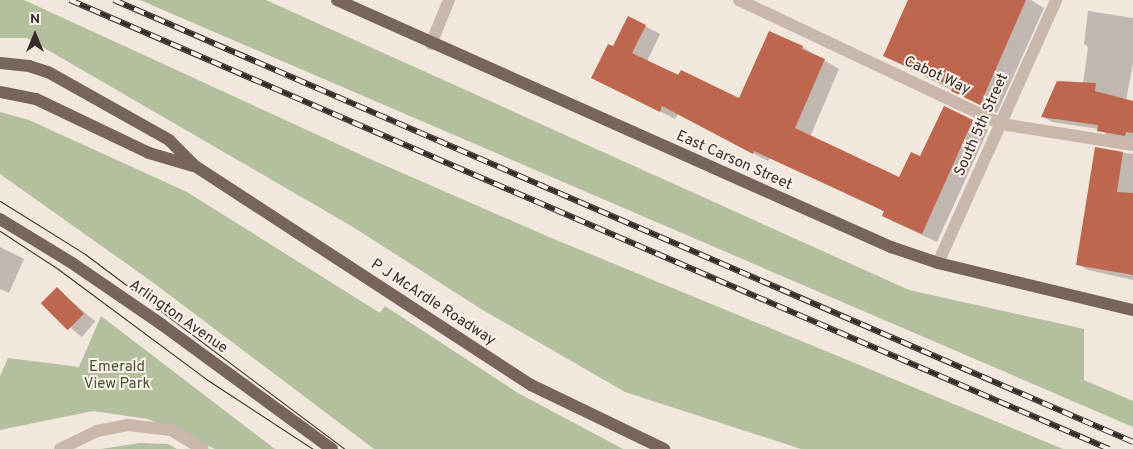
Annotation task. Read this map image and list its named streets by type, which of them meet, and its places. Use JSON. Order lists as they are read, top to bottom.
{
  "streets": {
    "main road": ["East Carson Street", "P J McArdle Roadway", "Arlington Avenue"],
    "street": ["Cabot Way", "South 5th Street"]
  },
  "crossings": [
    ["Cabot Way", "South 5th Street"],
    ["South 5th Street", "East Carson Street"]
  ],
  "parks": ["Emerald View Park"],
  "north": "top"
}
